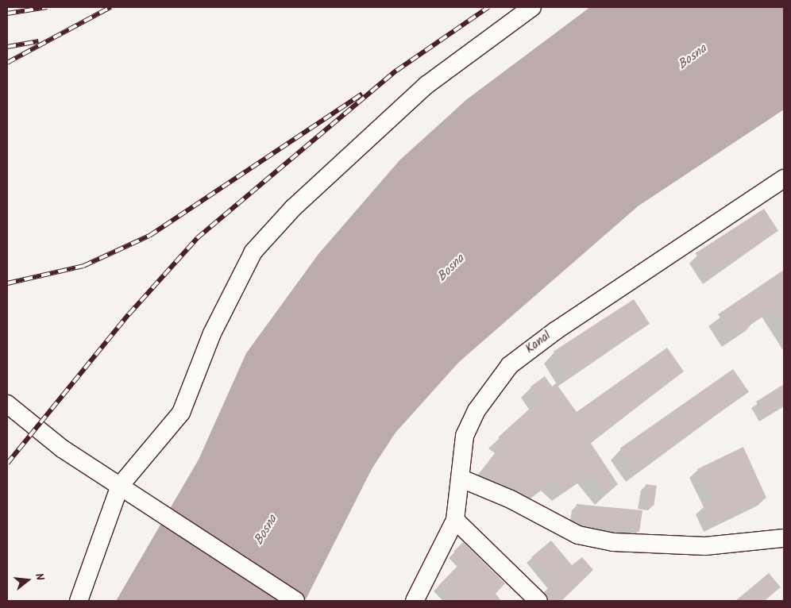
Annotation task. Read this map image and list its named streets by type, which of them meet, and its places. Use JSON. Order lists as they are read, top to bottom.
{
  "streets": {
    "street": ["Kanal"]
  },
  "water": ["Bosna"],
  "north": "right"
}
